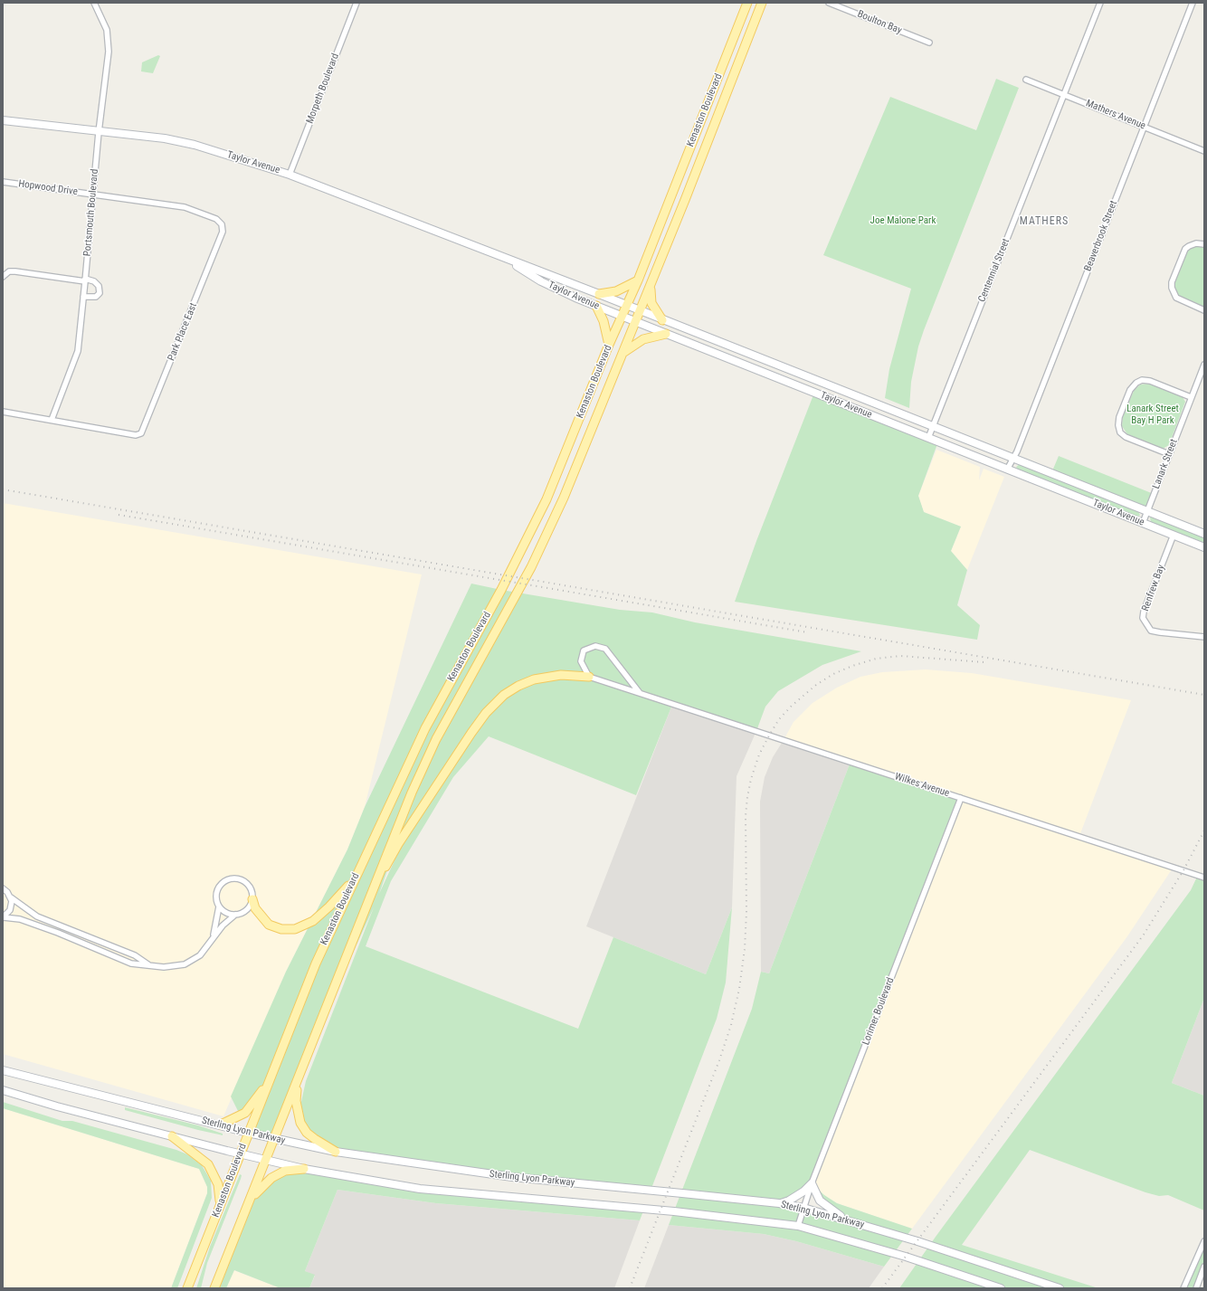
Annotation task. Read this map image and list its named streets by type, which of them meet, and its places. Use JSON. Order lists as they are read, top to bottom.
{
  "streets": {
    "main road": ["Kenaston Boulevard", "Taylor Avenue", "Sterling Lyon Parkway"],
    "street": [
      "Boulton Bay",
      "Morpeth Boulevard",
      "Mathers Avenue",
      "Hopwood Drive",
      "Portsmouth Boulevard",
      "Beaverbrook Street",
      "Centennial Street",
      "Park Place East",
      "Lanark Street",
      "Renfrew Bay",
      "Wilkes Avenue",
      "Lorimer Boulevard"
    ]
  },
  "crossings": [
    ["Morpeth Boulevard", "Taylor Avenue"],
    ["Kenaston Boulevard", "Taylor Avenue"],
    ["Kenaston Boulevard", "Sterling Lyon Parkway"],
    ["Mathers Avenue", "Beaverbrook Street"],
    ["Mathers Avenue", "Centennial Street"],
    ["Taylor Avenue", "Portsmouth Boulevard"],
    ["Taylor Avenue", "Beaverbrook Street"],
    ["Taylor Avenue", "Centennial Street"],
    ["Taylor Avenue", "Lanark Street"],
    ["Taylor Avenue", "Renfrew Bay"],
    ["Hopwood Drive", "Portsmouth Boulevard"],
    ["Hopwood Drive", "Park Place East"],
    ["Portsmouth Boulevard", "Park Place East"],
    ["Wilkes Avenue", "Lorimer Boulevard"],
    ["Lorimer Boulevard", "Sterling Lyon Parkway"]
  ],
  "districts": ["MATHERS"],
  "parks": ["Joe Malone Park", "Lanark Street Bay H Park"]
}
